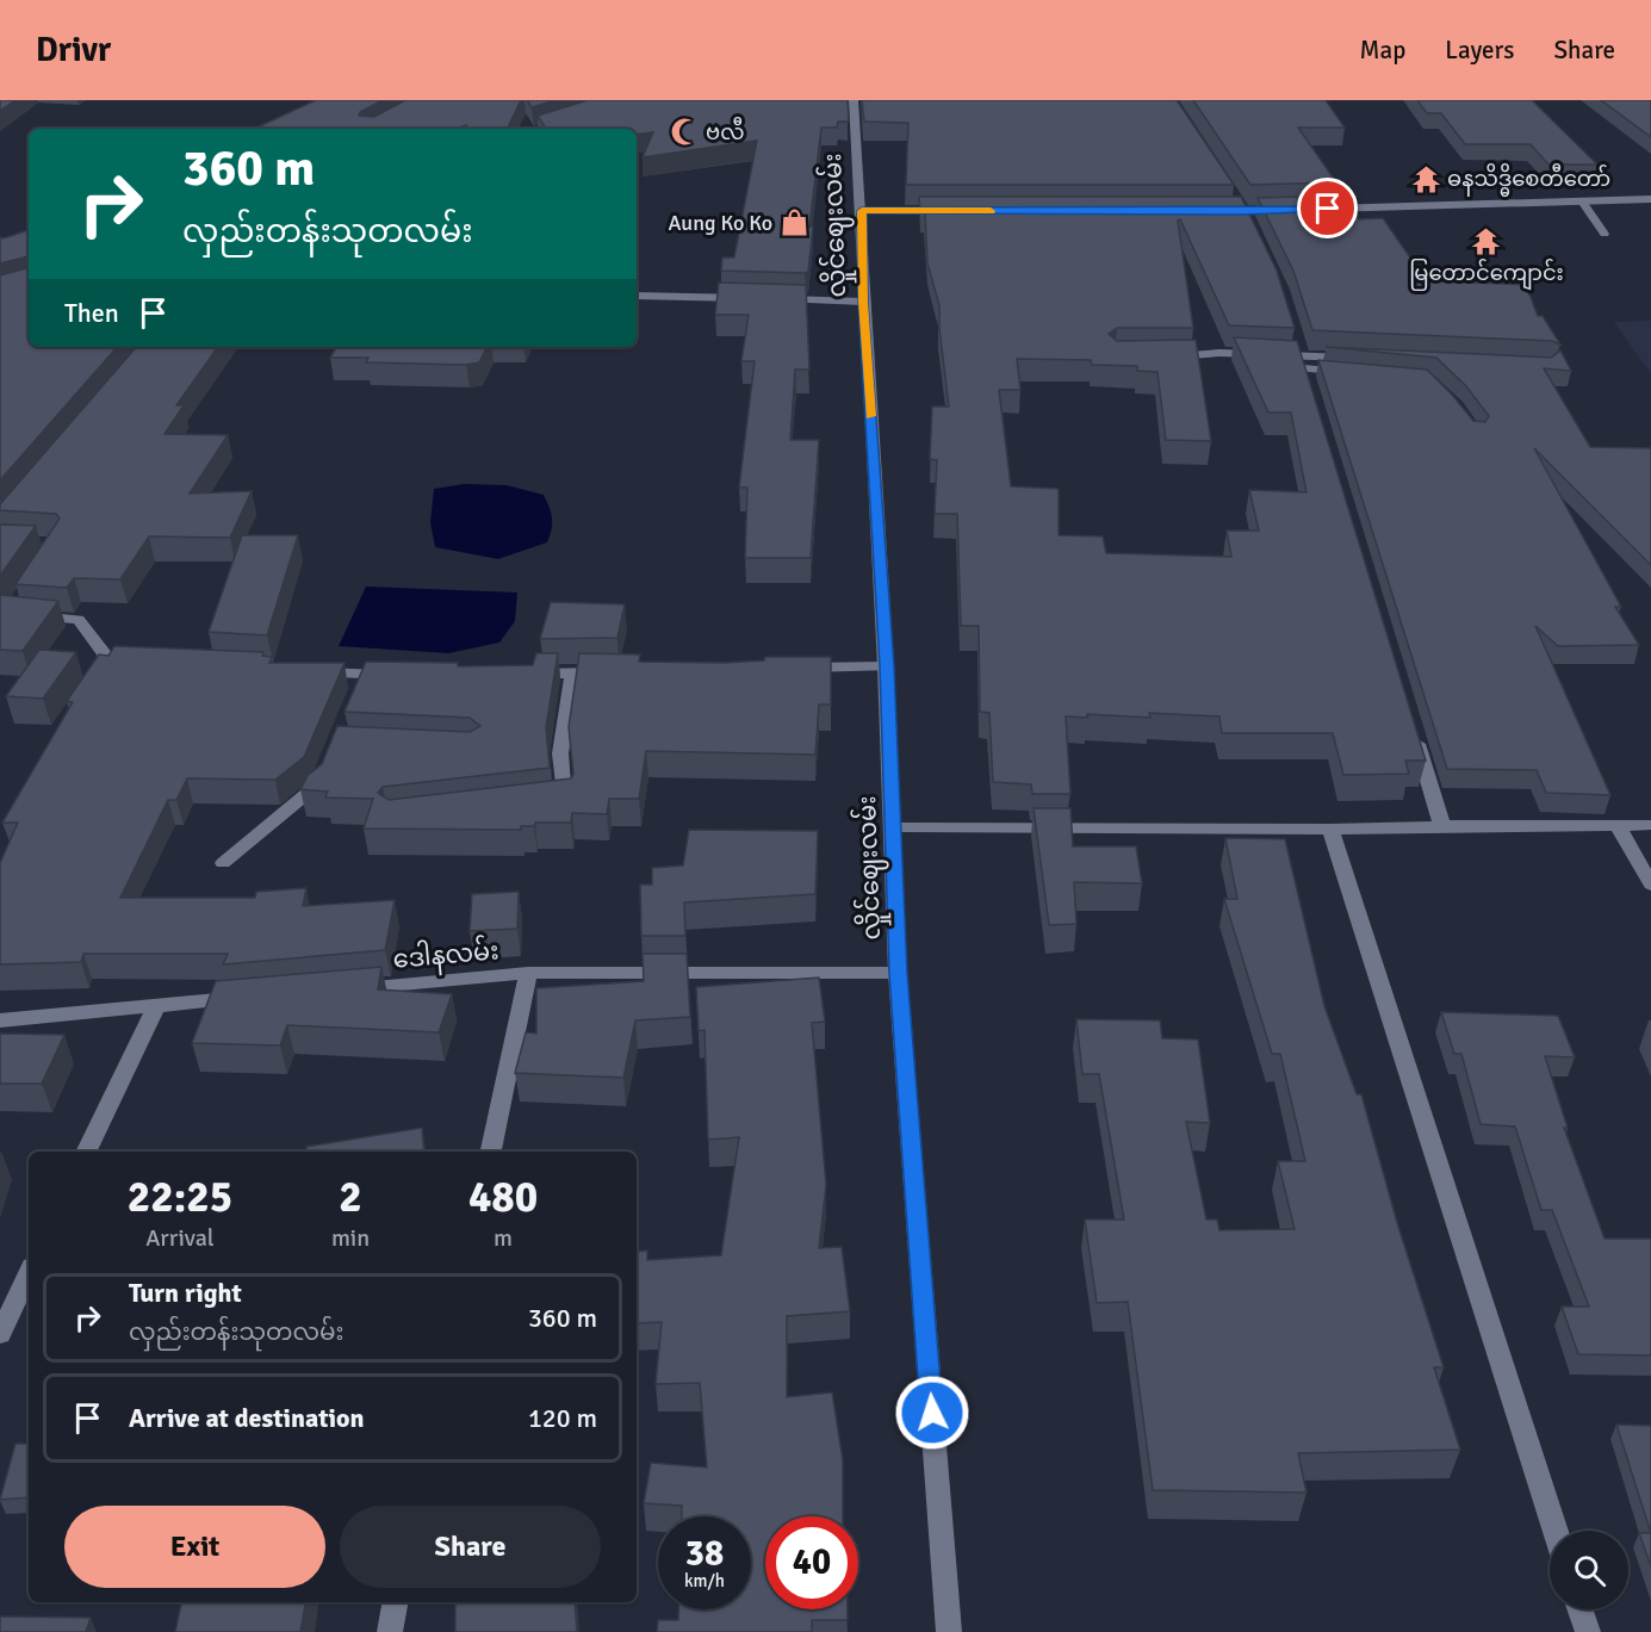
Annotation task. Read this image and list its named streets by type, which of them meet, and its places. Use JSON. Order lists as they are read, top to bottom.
{
  "streets": {
    "street": ["လှိုင်ဈေးလမ်း", "ဒေါနလမ်း"]
  },
  "crossings": [
    ["လှိုင်ဈေးလမ်း", "ဒေါနလမ်း"]
  ],
  "places": {
    "mosque": ["ဗလီ"],
    "temple": ["ဓနသိဒ္ဓိစေတီတော်", "မြတောင်ကျောင်း"],
    "shop": ["Aung Ko Ko"]
  },
  "page": {
    "header": "Drivr",
    "nav": ["Map", "Layers", "Share"],
    "turn": ["360 m", "လှည်းတန်းသုတလမ်း"],
    "then": "Then",
    "eta": [
      "22:25",
      "Arrival",
      "2",
      "min",
      "480",
      "m"
    ],
    "list": [
      {
        "name": "Turn right",
        "note": "လှည်းတန်းသုတလမ်း",
        "value": "360 m"
      },
      {
        "name": "Arrive at destination",
        "value": "120 m"
      }
    ],
    "buttons": ["Exit", "Share"],
    "speed": "38 km/h",
    "limit": "40"
  }
}
